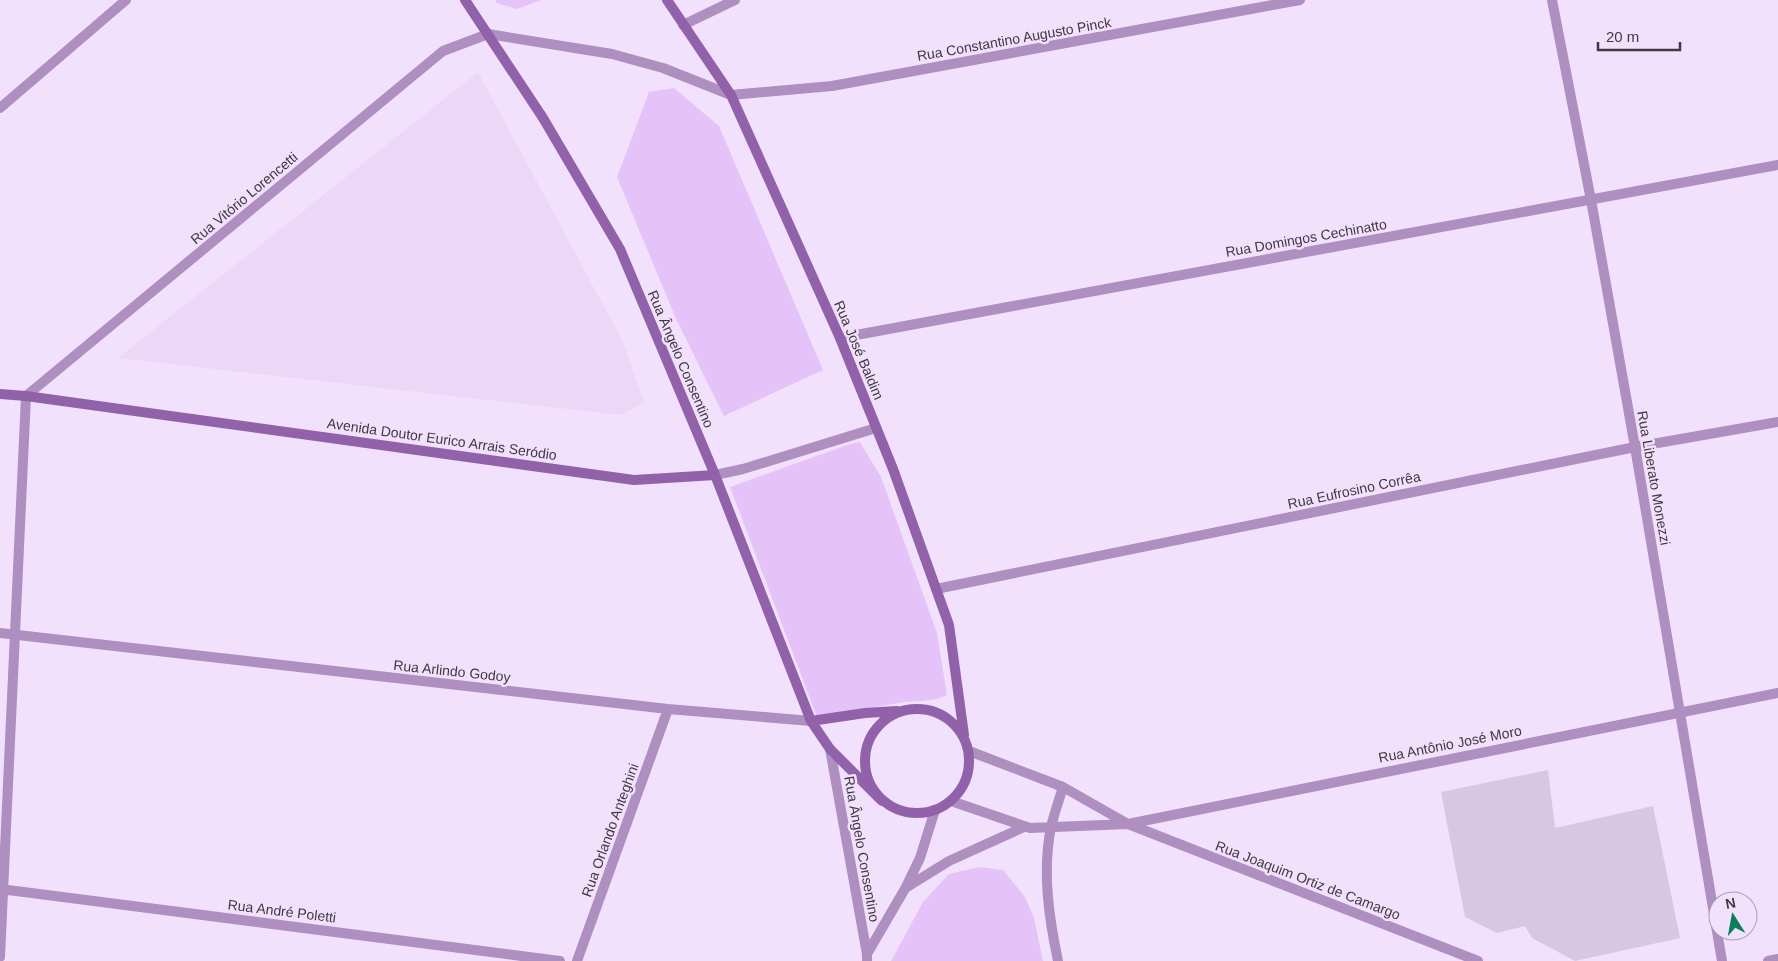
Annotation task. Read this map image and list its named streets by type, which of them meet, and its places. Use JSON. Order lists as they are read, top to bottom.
{
  "streets": {
    "street": [
      "Rua Constantino Augusto Pinck",
      "Rua Vitório Lorencetti",
      "Rua Domingos Cechinatto",
      "Rua José Baldim",
      "Rua Ângelo Consentino",
      "Avenida Doutor Eurico Arrais Seródio",
      "Rua Liberato Monezzi",
      "Rua Eufrosino Corrêa",
      "Rua Arlindo Godoy",
      "Rua Antônio José Moro",
      "Rua Orlando Anteghini",
      "Rua Joaquim Ortiz de Camargo",
      "Rua André Poletti"
    ]
  },
  "crossings": [
    ["Rua Constantino Augusto Pinck", "Rua José Baldim"],
    ["Rua Vitório Lorencetti", "Rua Ângelo Consentino"],
    ["Rua Vitório Lorencetti", "Avenida Doutor Eurico Arrais Seródio"],
    ["Rua Domingos Cechinatto", "Rua José Baldim"],
    ["Rua Domingos Cechinatto", "Rua Liberato Monezzi"],
    ["Rua José Baldim", "Rua Ângelo Consentino"],
    ["Rua José Baldim", "Avenida Doutor Eurico Arrais Seródio"],
    ["Rua José Baldim", "Rua Eufrosino Corrêa"],
    ["Rua José Baldim", "Rua Arlindo Godoy"],
    ["Rua José Baldim", "Rua Joaquim Ortiz de Camargo"],
    ["Rua Ângelo Consentino", "Avenida Doutor Eurico Arrais Seródio"],
    ["Rua Ângelo Consentino", "Rua Arlindo Godoy"],
    ["Rua Ângelo Consentino", "Rua Joaquim Ortiz de Camargo"],
    ["Rua Liberato Monezzi", "Rua Eufrosino Corrêa"],
    ["Rua Liberato Monezzi", "Rua Antônio José Moro"],
    ["Rua Arlindo Godoy", "Rua Orlando Anteghini"],
    ["Rua Arlindo Godoy", "Rua Joaquim Ortiz de Camargo"],
    ["Rua Antônio José Moro", "Rua Joaquim Ortiz de Camargo"]
  ],
  "scale_bar": "20 m",
  "north": "top"
}
